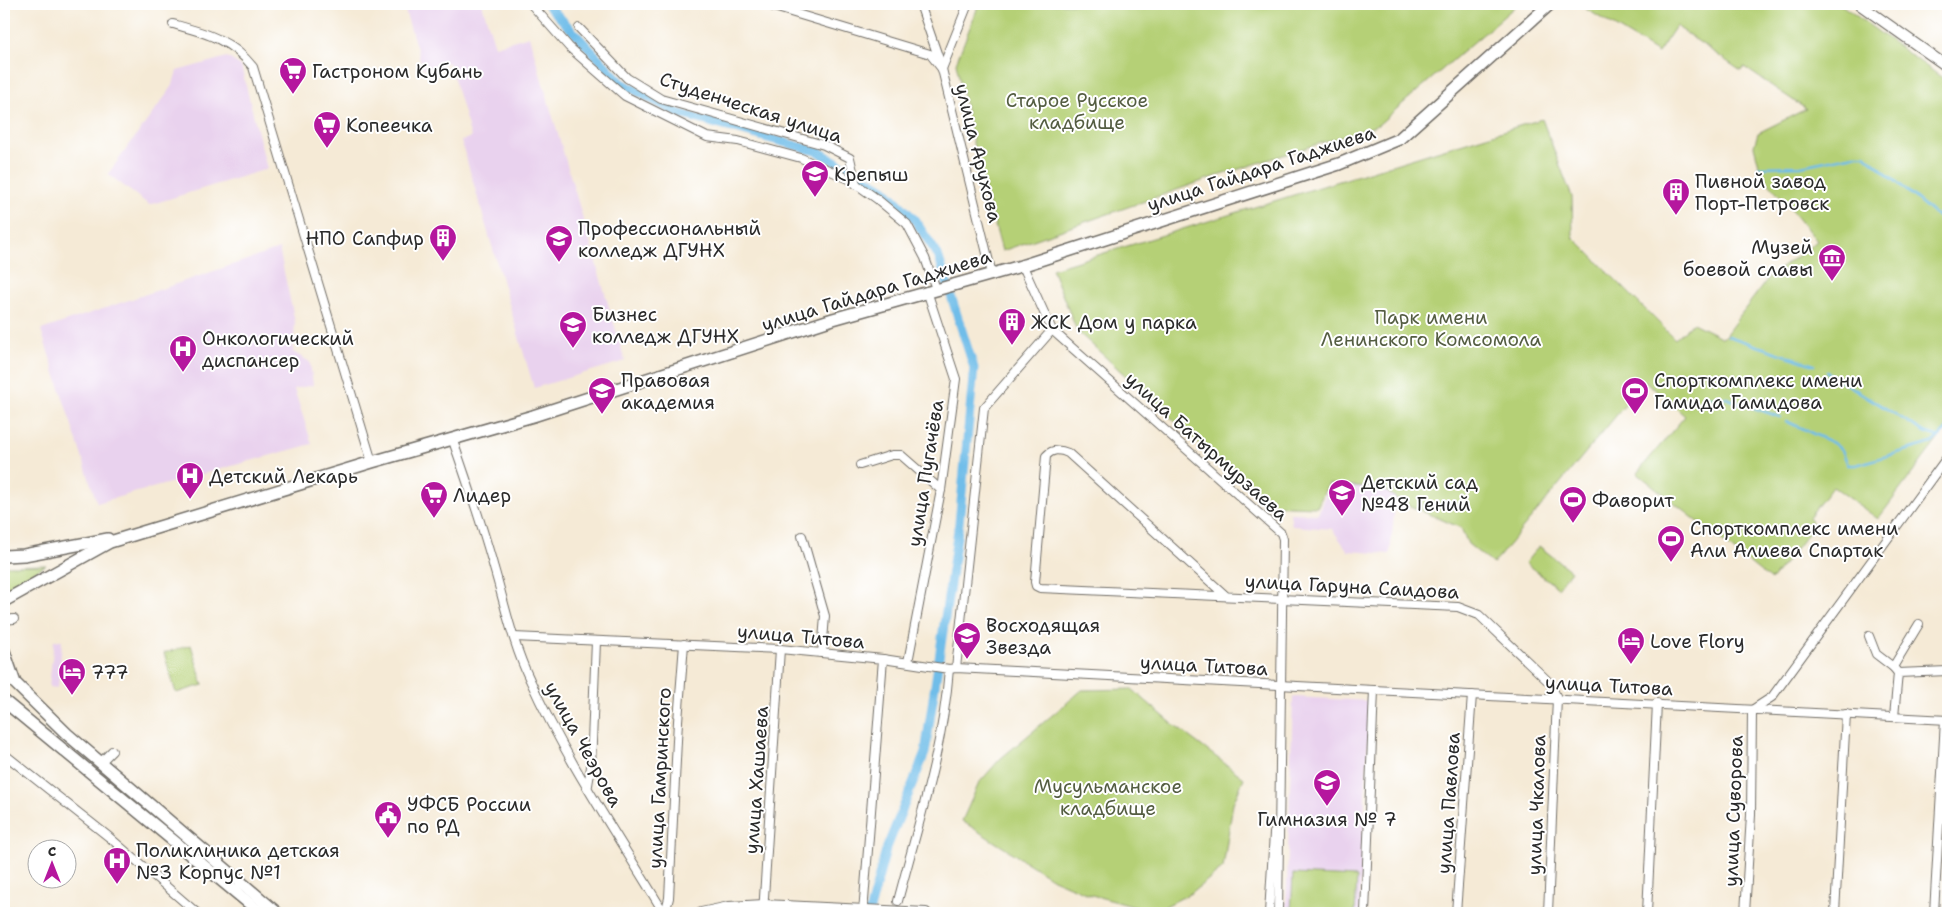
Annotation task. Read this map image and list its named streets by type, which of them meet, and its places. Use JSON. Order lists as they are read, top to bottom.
{
  "streets": {
    "main road": ["улица Гайдара Гаджиева"],
    "street": [
      "Студенческая улица",
      "улица Арухова",
      "улица Батырмурзаева",
      "улица Пугачёва",
      "улица Гаруна Саидова",
      "улица Титова",
      "улица Чеэрова",
      "улица Гамринского",
      "улица Хашаева",
      "улица Павлова",
      "улица Чкалова",
      "улица Суворова"
    ]
  },
  "crossings": [
    ["Студенческая улица", "улица Пугачёва"],
    ["улица Арухова", "улица Гайдара Гаджиева"],
    ["улица Гайдара Гаджиева", "улица Батырмурзаева"],
    ["улица Гайдара Гаджиева", "улица Пугачёва"],
    ["улица Гайдара Гаджиева", "улица Чеэрова"],
    ["улица Батырмурзаева", "улица Гаруна Саидова"],
    ["улица Батырмурзаева", "улица Титова"],
    ["улица Пугачёва", "улица Титова"],
    ["улица Гаруна Саидова", "улица Титова"],
    ["улица Гаруна Саидова", "улица Чкалова"],
    ["улица Титова", "улица Чеэрова"],
    ["улица Титова", "улица Гамринского"],
    ["улица Титова", "улица Хашаева"],
    ["улица Титова", "улица Павлова"],
    ["улица Титова", "улица Чкалова"],
    ["улица Титова", "улица Суворова"],
    ["улица Чеэрова", "улица Гамринского"]
  ],
  "parks": ["Старое Русское кладбище", "Парк имени Ленинского Комсомола", "Мусульманское кладбище"],
  "places": {
    "supermarket": ["Гастроном Кубань", "Копеечка", "Лидер"],
    "school or university": [
      "Крепыш",
      "Профессиональный колледж ДГУНХ",
      "Бизнес колледж ДГУНХ",
      "Правовая академия",
      "Детский сад №48 Гений",
      "Восходящая Звезда",
      "Гимназия № 7"
    ],
    "building": ["Пивной завод Порт-Петровск", "НПО Сапфир", "ЖСК Дом у парка"],
    "museum": ["Музей боевой славы"],
    "hospital": ["Онкологический диспансер", "Детский Лекарь", "Поликлиника детская №3 Корпус №1"],
    "sports": ["Спорткомплекс имени Гамида Гамидова", "Фаворит", "Спорткомплекс имени Али Алиева Спартак"],
    "hotel": ["Love Flory", "777"],
    "public building": ["УФСБ России по РД"]
  },
  "north": "top"
}
